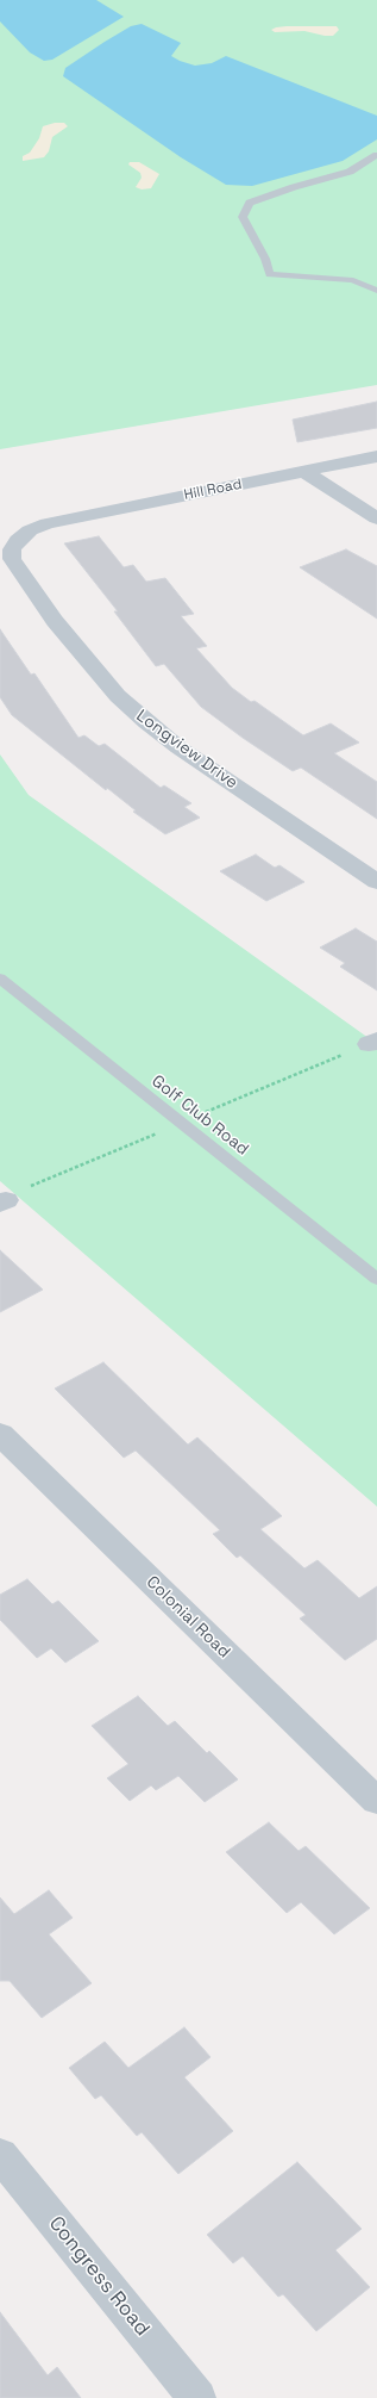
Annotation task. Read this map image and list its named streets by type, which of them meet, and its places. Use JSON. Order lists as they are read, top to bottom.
{
  "streets": {
    "street": [
      "Hill Road",
      "Longview Drive",
      "Colonial Road",
      "Congress Road"
    ],
    "lane": ["Golf Club Road"]
  },
  "crossings": [
    ["Hill Road", "Longview Drive"]
  ]
}
